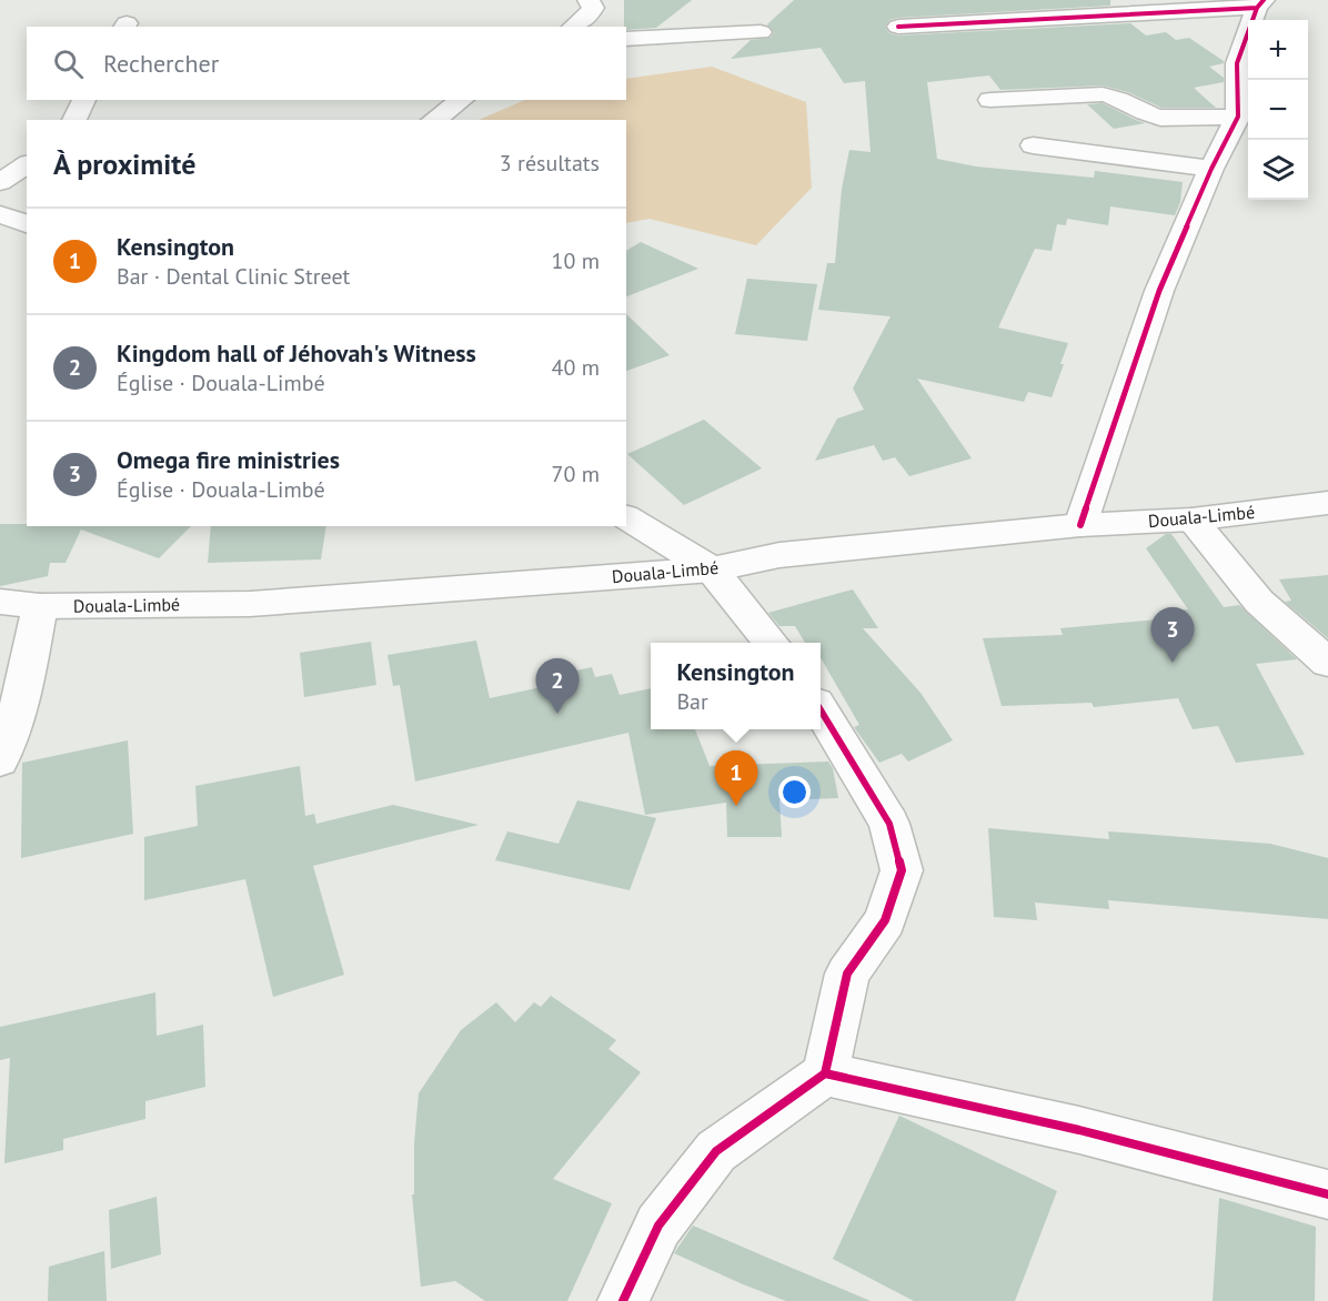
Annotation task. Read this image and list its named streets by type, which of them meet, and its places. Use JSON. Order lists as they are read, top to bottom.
{
  "streets": {
    "main road": ["Douala-Limbé"]
  },
  "page": {
    "map_buttons": ["+", "−"],
    "search": "Rechercher",
    "heading": ["À proximité", "3 résultats"],
    "list": [
      {
        "mark": "1",
        "name": "Kensington",
        "note": "Bar · Dental Clinic Street",
        "value": "10 m"
      },
      {
        "mark": "2",
        "name": "Kingdom hall of Jéhovah's Witness",
        "note": "Église · Douala-Limbé",
        "value": "40 m"
      },
      {
        "mark": "3",
        "name": "Omega fire ministries",
        "note": "Église · Douala-Limbé",
        "value": "70 m"
      }
    ],
    "pins": ["3", "2", "1"],
    "popup": ["Kensington", "Bar"]
  }
}
